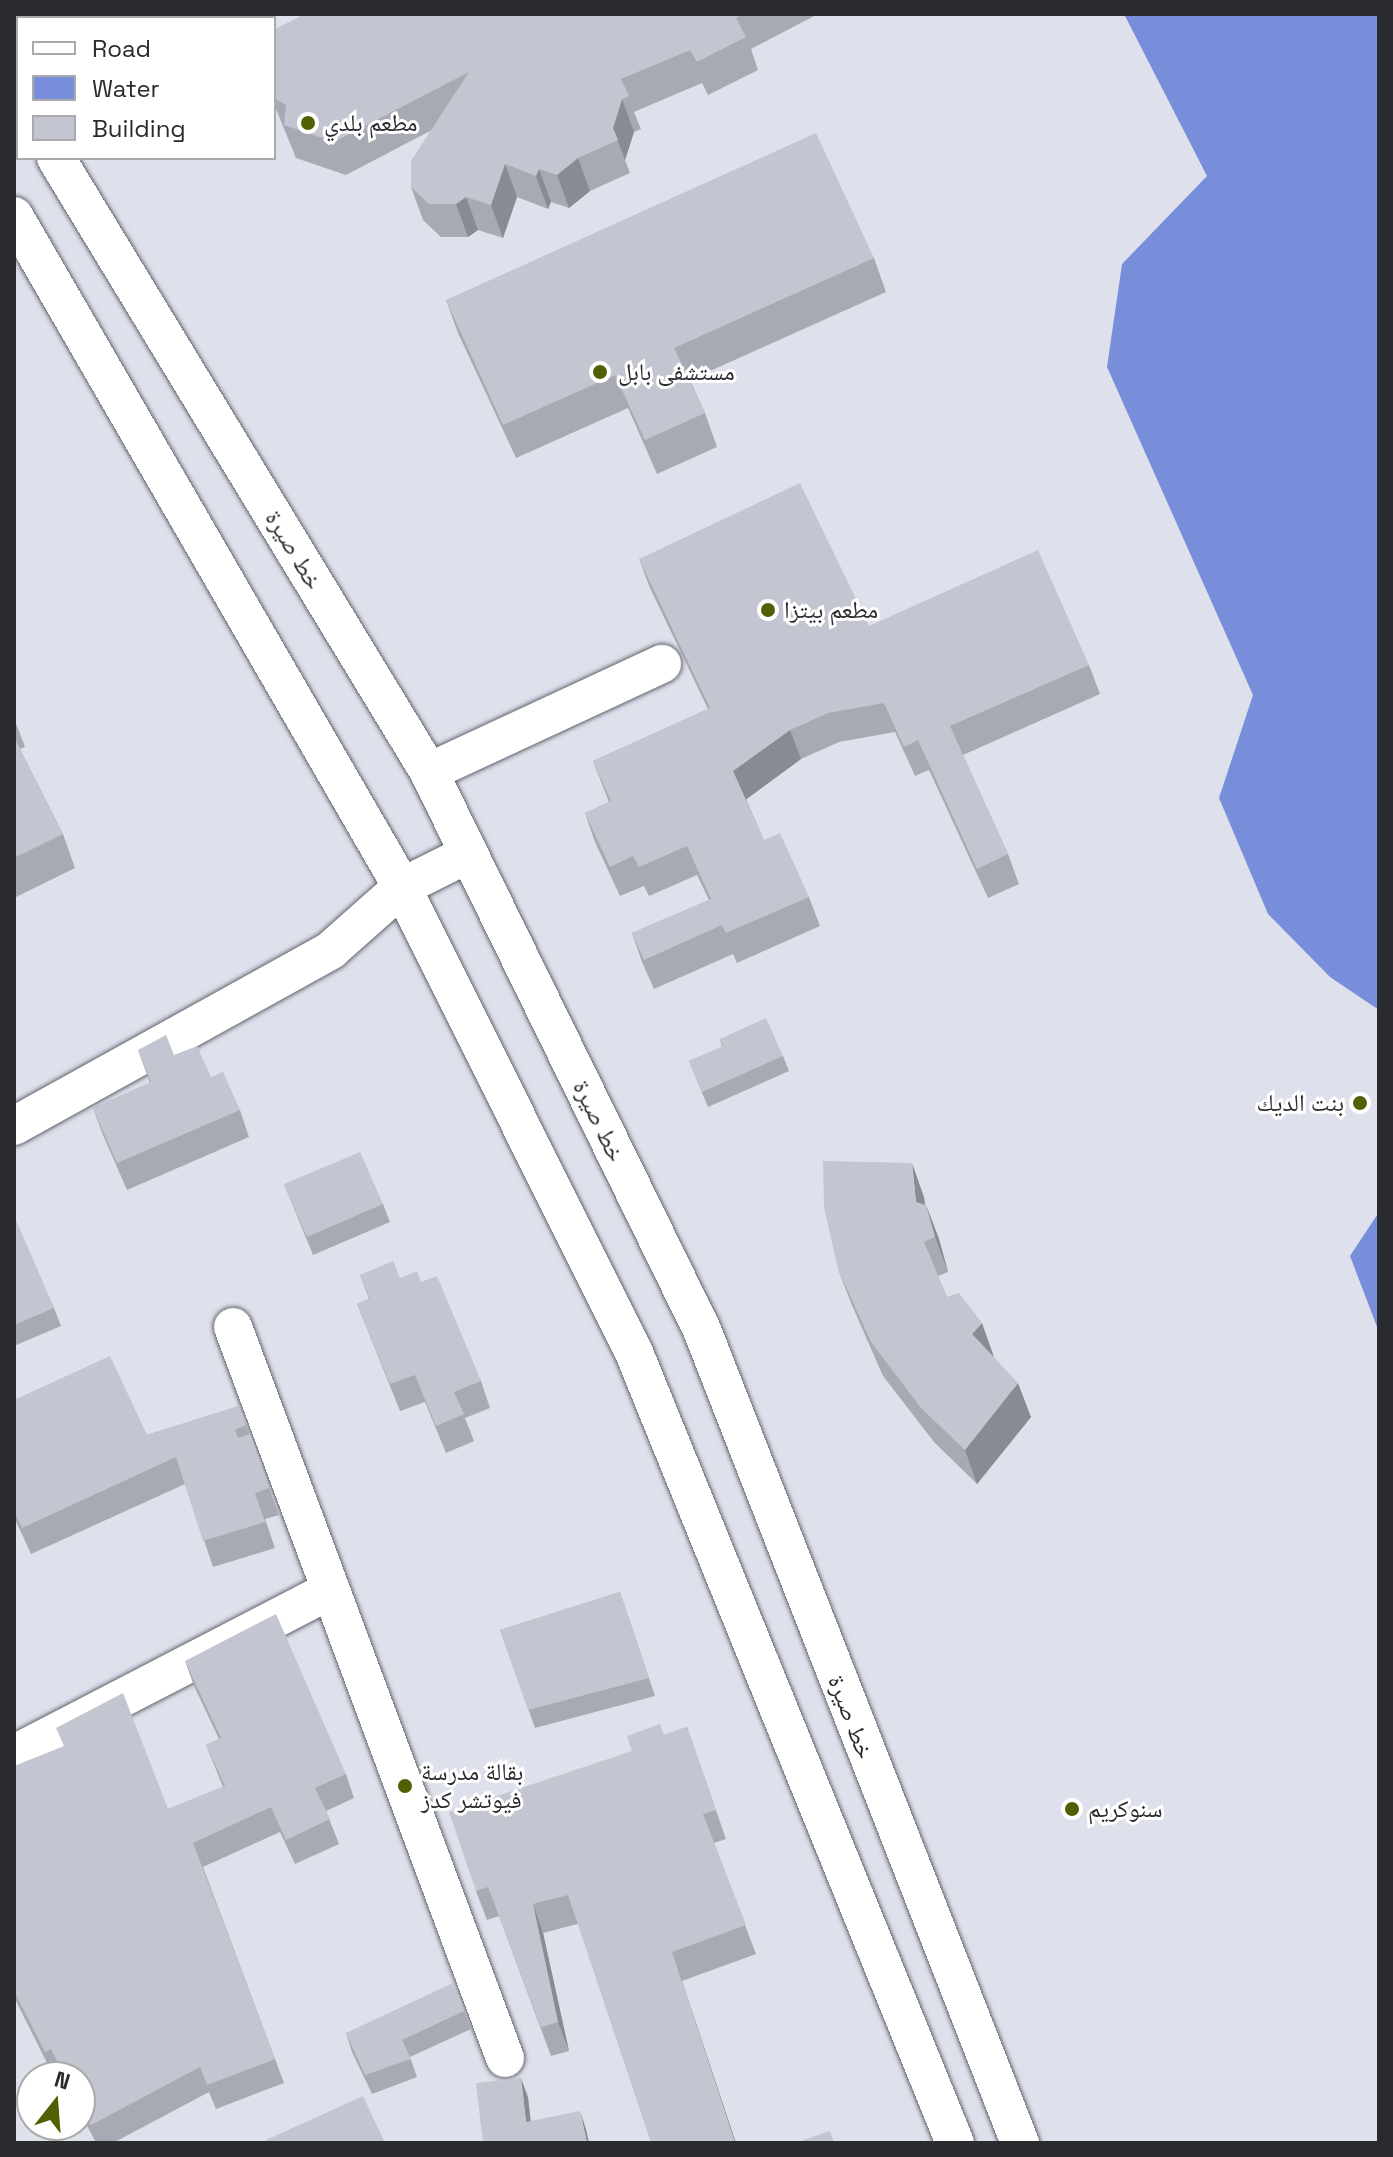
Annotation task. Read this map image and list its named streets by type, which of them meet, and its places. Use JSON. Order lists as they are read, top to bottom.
{
  "streets": {
    "street": ["خط صيرة"]
  },
  "places": [
    "مطعم بلدي",
    "مستشفى بابل",
    "مطعم بيتزا",
    "بنت الديك",
    "بقالة مدرسة فيوتشر كدز",
    "سنوكريم"
  ],
  "legend": ["Road", "Water", "Building"],
  "north": "top"
}
